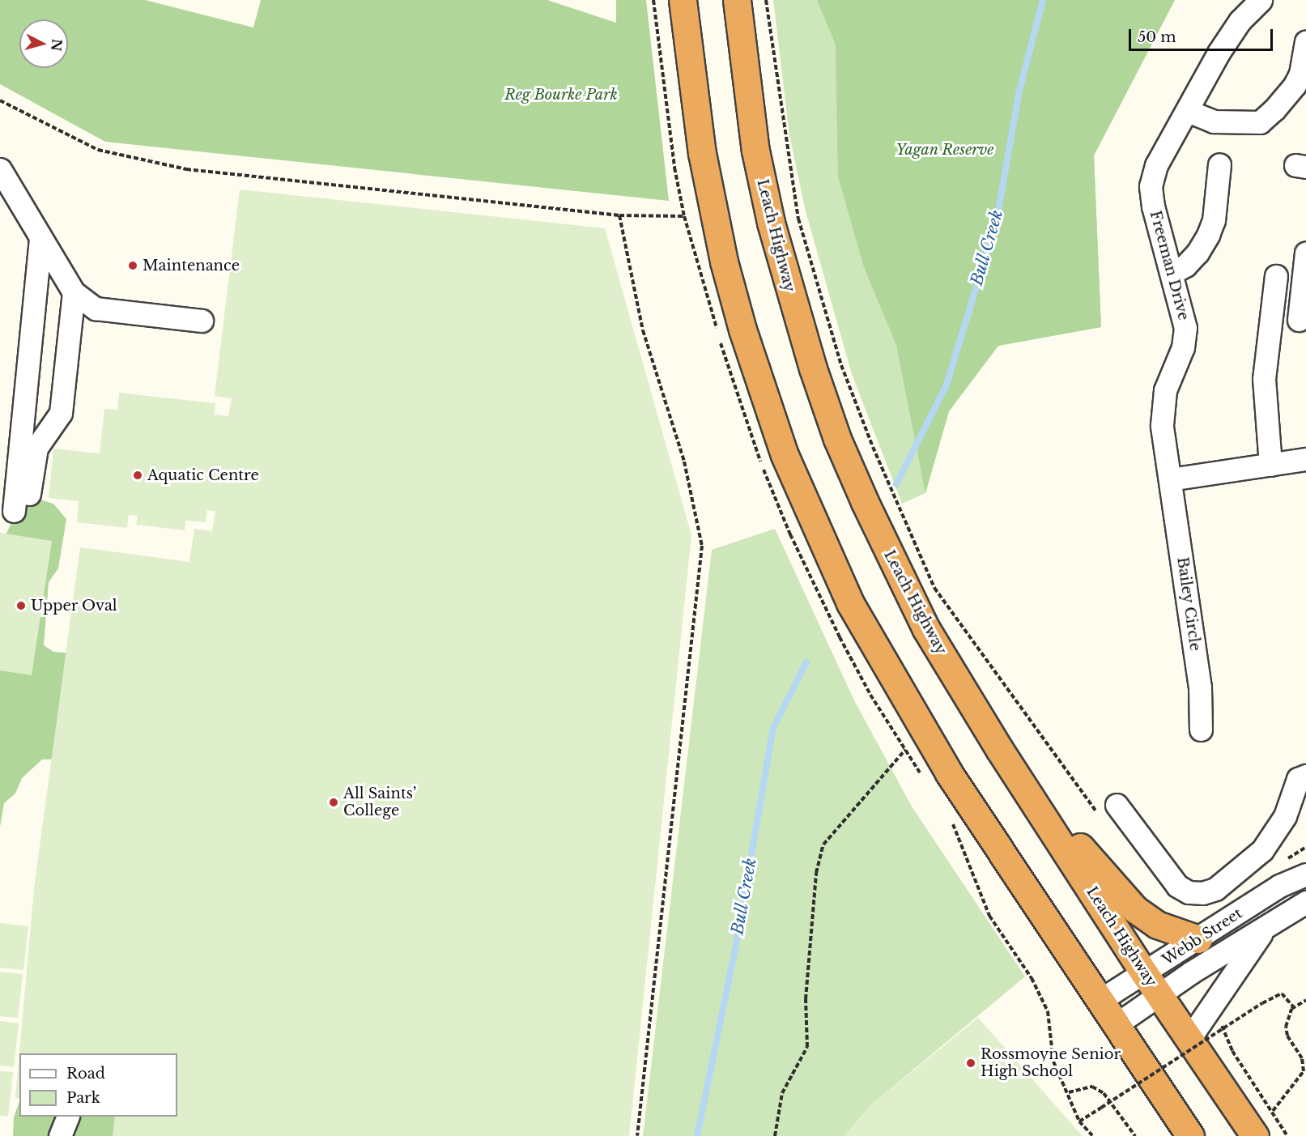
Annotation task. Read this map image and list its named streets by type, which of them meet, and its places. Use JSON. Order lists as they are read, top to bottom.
{
  "streets": {
    "highway": ["Leach Highway"],
    "street": ["Freeman Drive", "Bailey Circle", "Webb Street"]
  },
  "crossings": [
    ["Leach Highway", "Webb Street"],
    ["Freeman Drive", "Bailey Circle"]
  ],
  "water": ["Bull Creek"],
  "parks": ["Reg Bourke Park", "Yagan Reserve"],
  "places": [
    "Maintenance",
    "Aquatic Centre",
    "Upper Oval",
    "All Saints’ College",
    "Rossmoyne Senior High School"
  ],
  "legend": ["Road", "Park"],
  "scale_bar": "50 m",
  "north": "right"
}
